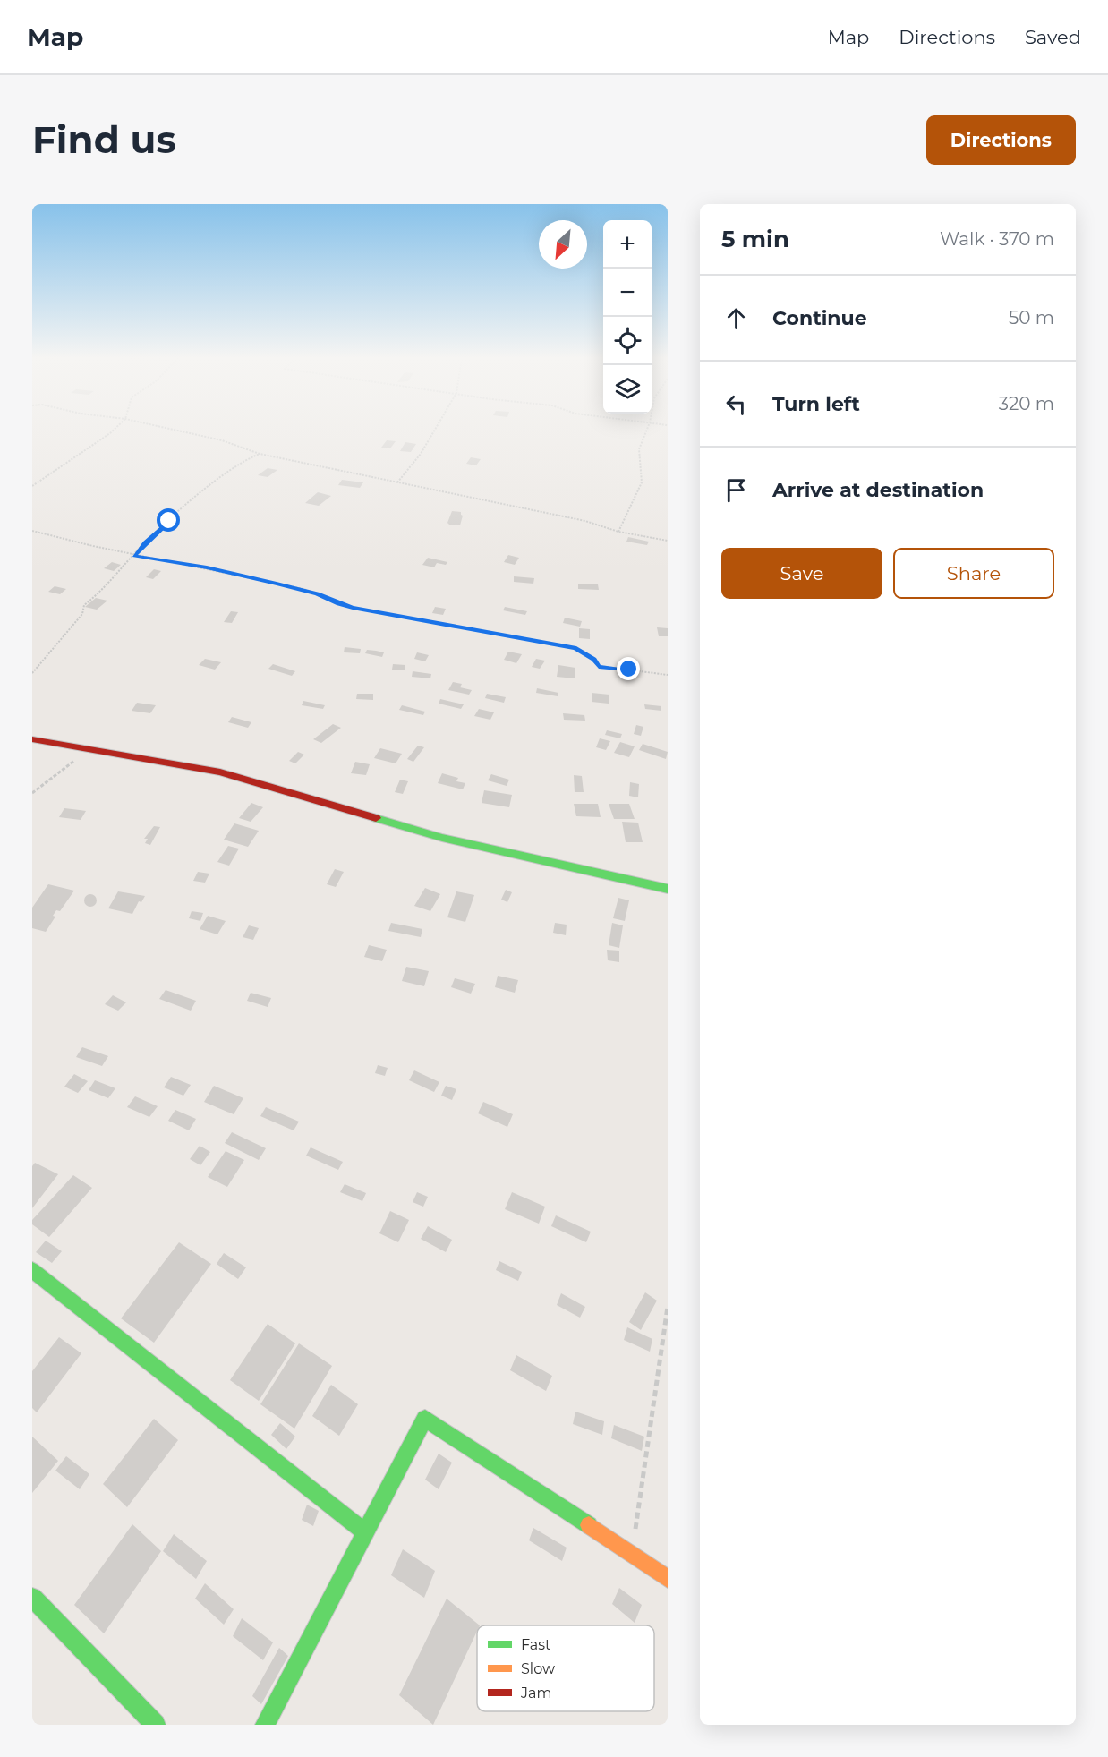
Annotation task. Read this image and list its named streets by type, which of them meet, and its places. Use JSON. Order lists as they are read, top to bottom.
{
  "legend": ["Fast", "Slow", "Jam"],
  "north": "bottom left",
  "page": {
    "header": "Map",
    "nav": ["Map", "Directions", "Saved"],
    "buttons": [
      "Directions",
      ["Save", "Share"]
    ],
    "title": "Find us",
    "heading": ["5 min", "Walk · 370 m"],
    "map_buttons": ["+", "−"],
    "list": [
      ["Continue", "50 m"],
      ["Turn left", "320 m"],
      "Arrive at destination"
    ]
  }
}
